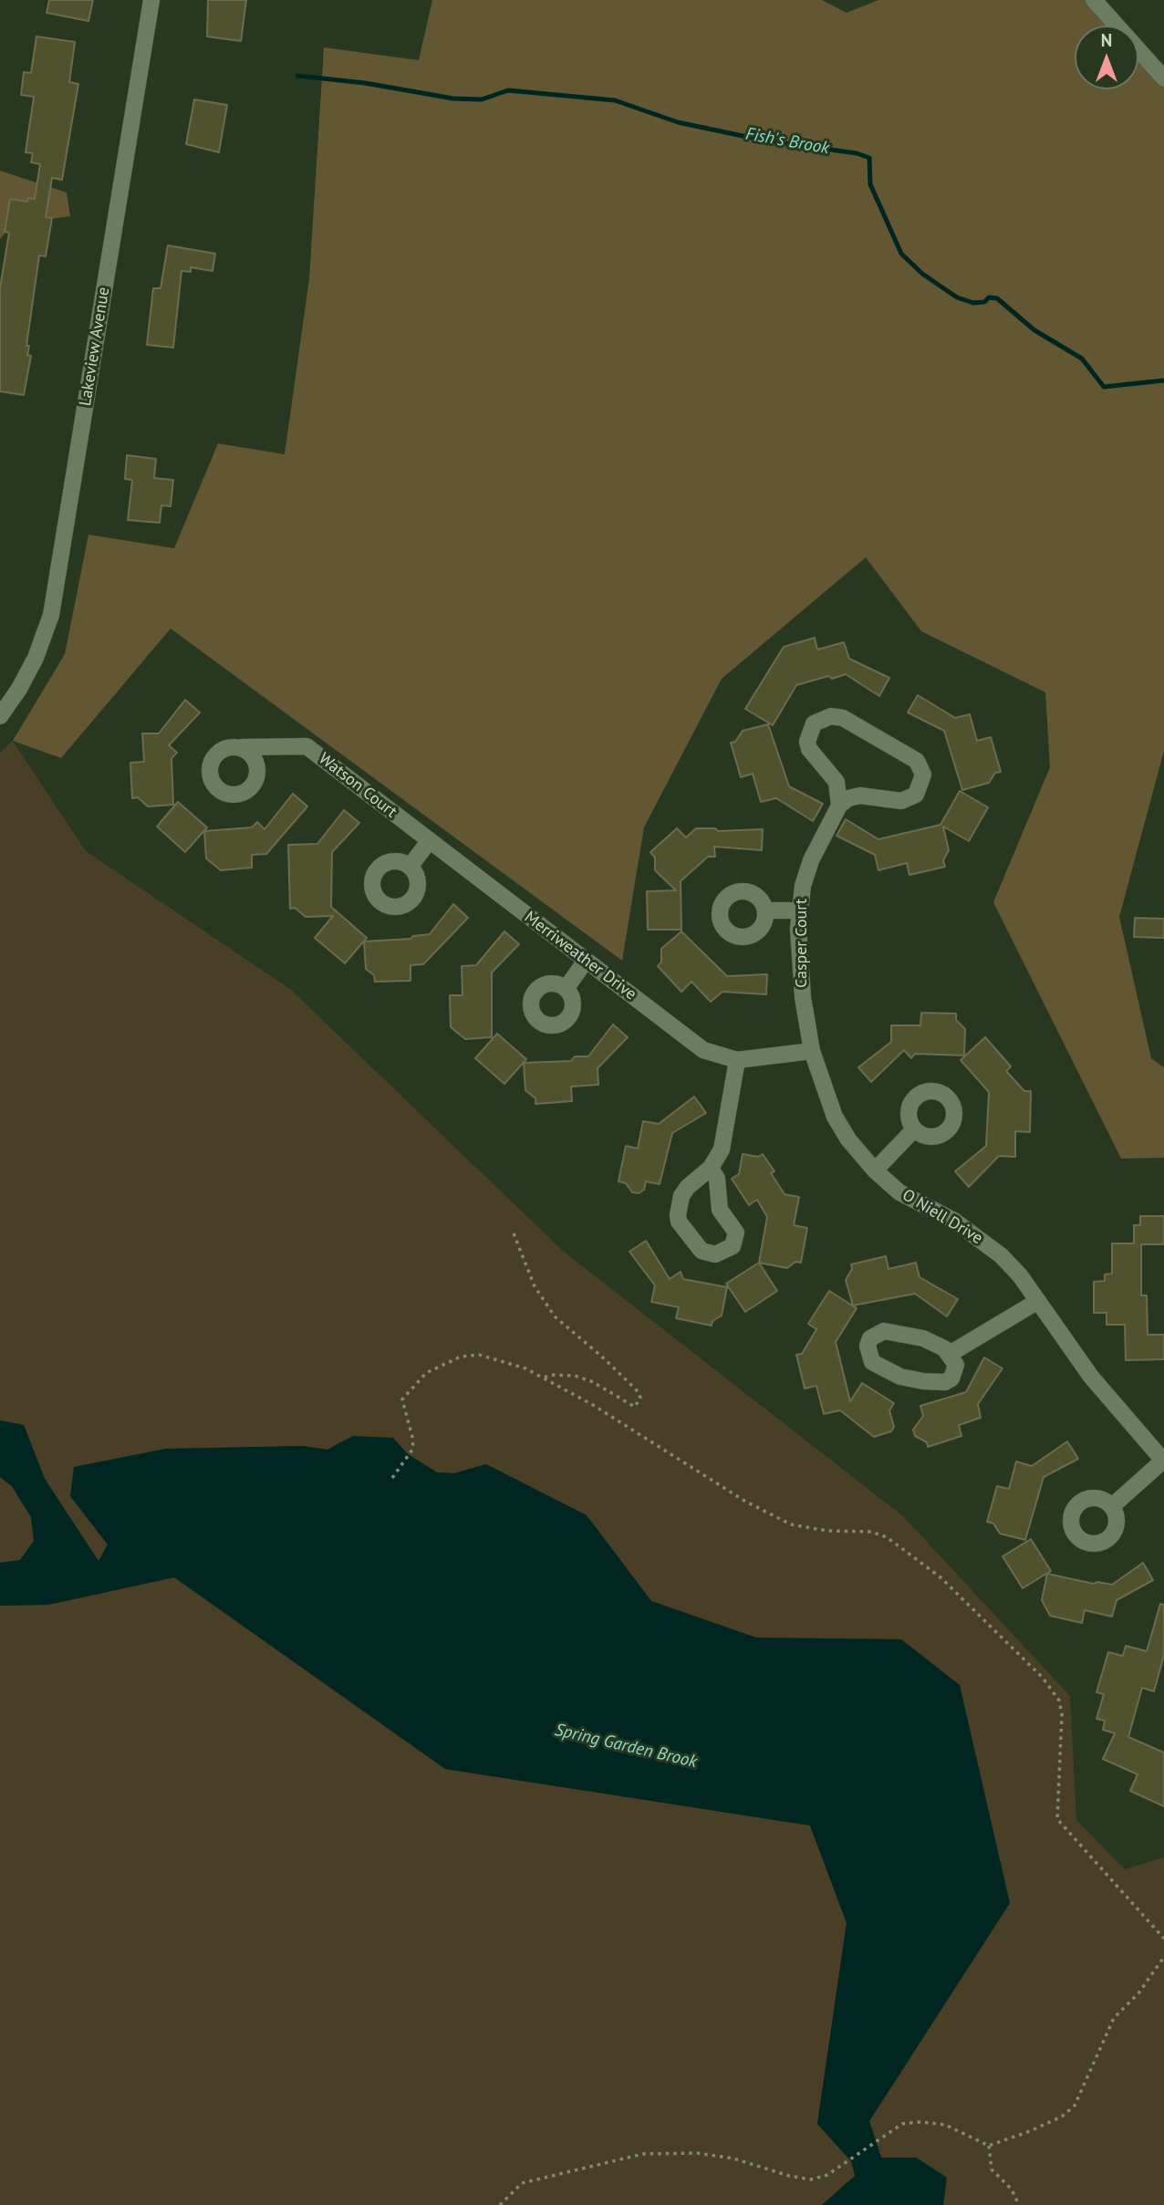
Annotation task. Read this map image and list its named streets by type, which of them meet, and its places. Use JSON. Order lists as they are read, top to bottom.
{
  "streets": {
    "street": [
      "Lakeview Avenue",
      "Watson Court",
      "Casper Court",
      "Merriweather Drive",
      "O Niell Drive"
    ]
  },
  "crossings": [
    ["Watson Court", "Merriweather Drive"],
    ["Casper Court", "O Niell Drive"]
  ],
  "water": ["Fish's Brook", "Spring Garden Brook"],
  "north": "top"
}
